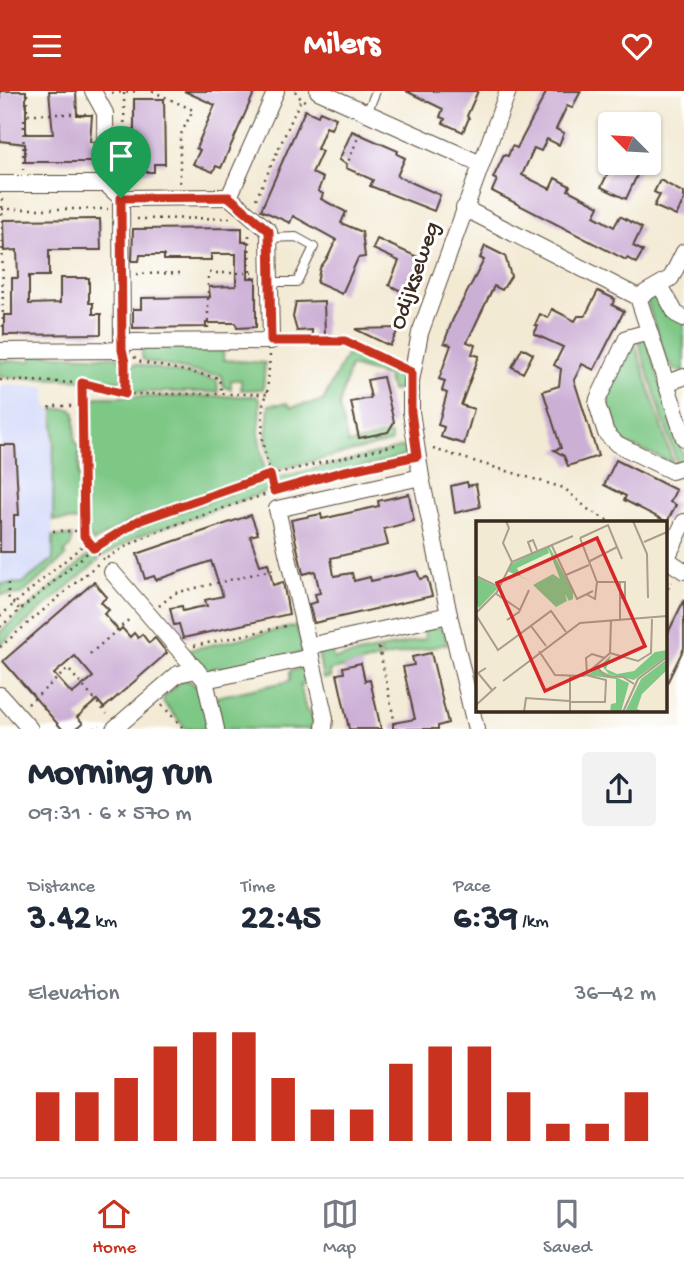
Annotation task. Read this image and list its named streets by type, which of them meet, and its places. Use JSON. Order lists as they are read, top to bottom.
{
  "streets": {
    "street": ["Odijkseweg"]
  },
  "north": "top left",
  "page": {
    "header": "Milers",
    "heading": ["Morning run", "09:31 · 6 × 570 m"],
    "stats": [
      ["Distance", "3.42 km"],
      ["Time", "22:45"],
      ["Pace", "6:39 /km"]
    ],
    "chart": ["Elevation", "36–42 m"],
    "tabs": ["Home", "Map", "Saved"]
  }
}
